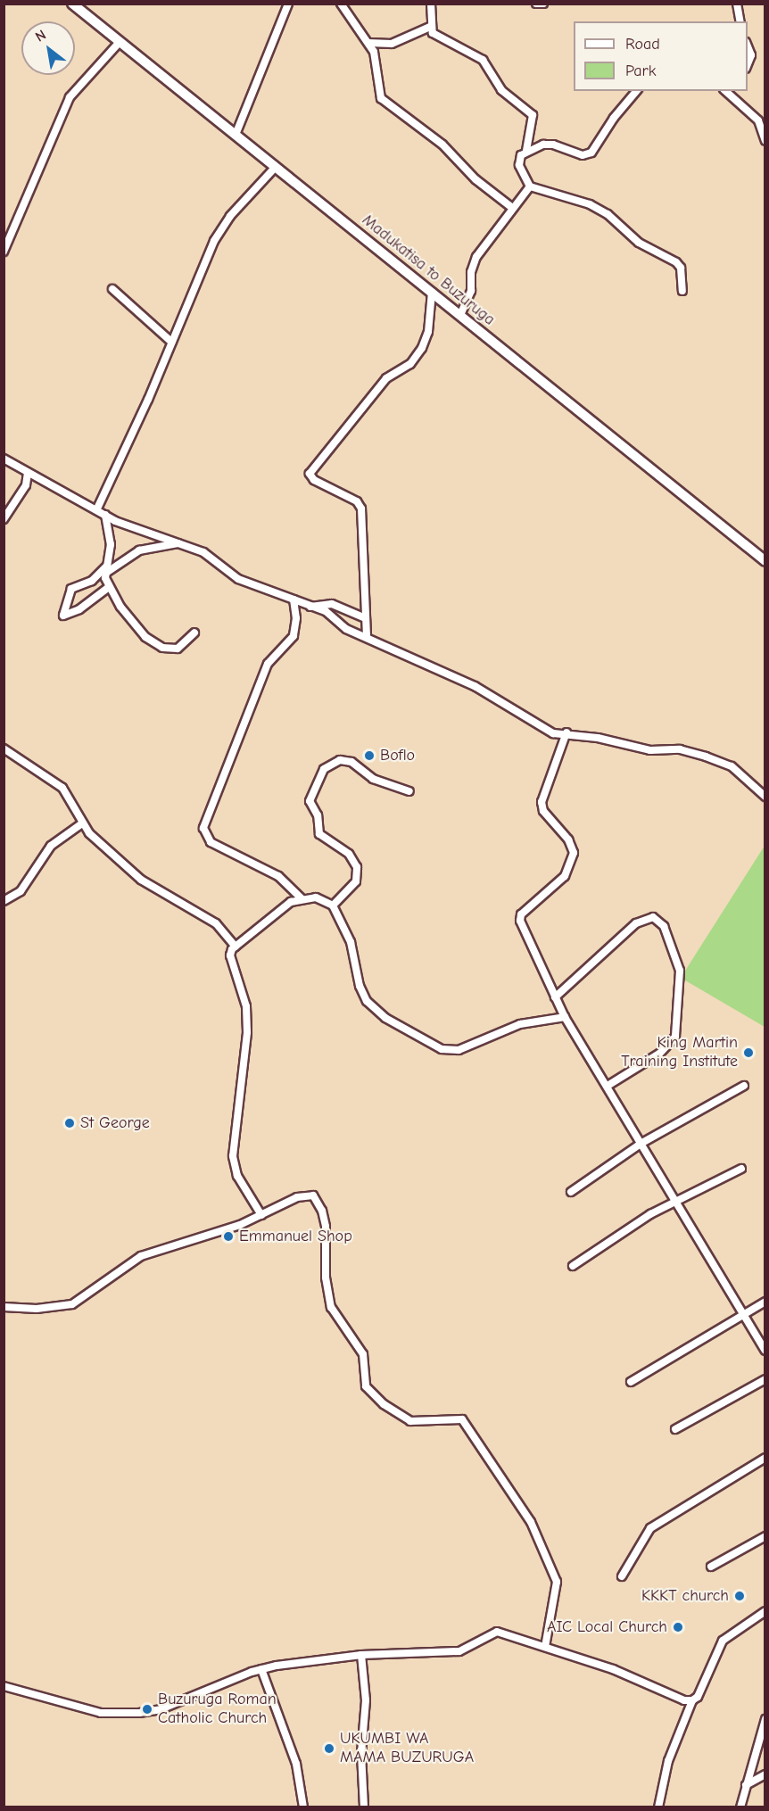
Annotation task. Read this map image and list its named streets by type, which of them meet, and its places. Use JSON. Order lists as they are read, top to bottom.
{
  "streets": {
    "main road": ["Madukatisa to Buzuruga"]
  },
  "places": [
    "Boflo",
    "King Martin Training Institute",
    "St George",
    "Emmanuel Shop",
    "KKKT church",
    "AIC Local Church",
    "Buzuruga Roman Catholic Church",
    "UKUMBI WA MAMA BUZURUGA"
  ],
  "legend": ["Road", "Park"],
  "north": "top left"
}
